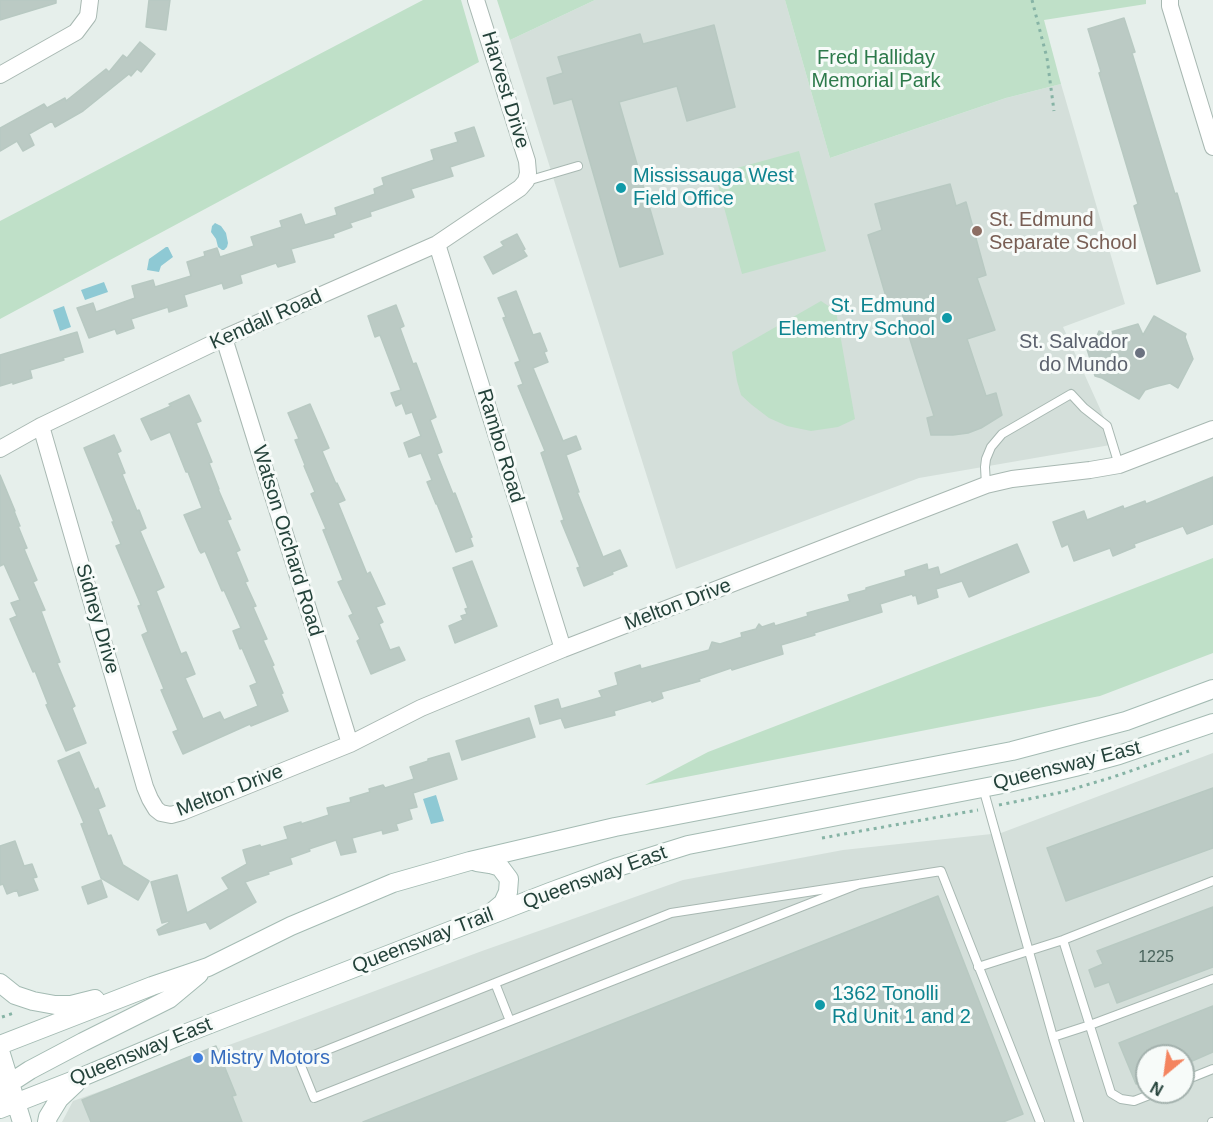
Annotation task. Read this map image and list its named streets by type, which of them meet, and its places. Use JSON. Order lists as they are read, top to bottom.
{
  "streets": {
    "main road": ["Queensway East"],
    "street": [
      "Harvest Drive",
      "Kendall Road",
      "Rambo Road",
      "Watson Orchard Road",
      "Melton Drive",
      "Sidney Drive"
    ]
  },
  "crossings": [
    ["Harvest Drive", "Kendall Road"],
    ["Kendall Road", "Rambo Road"],
    ["Kendall Road", "Watson Orchard Road"],
    ["Kendall Road", "Sidney Drive"],
    ["Rambo Road", "Melton Drive"],
    ["Watson Orchard Road", "Melton Drive"],
    ["Melton Drive", "Sidney Drive"]
  ],
  "parks": ["Fred Halliday Memorial Park"],
  "places": [
    "Mississauga West Field Office",
    "St. Edmund Separate School",
    "St. Edmund Elementry School",
    "St. Salvador do Mundo",
    "1362 Tonolli Rd Unit 1 and 2",
    "Mistry Motors"
  ],
  "house_numbers": ["1225"],
  "north": "bottom left"
}
